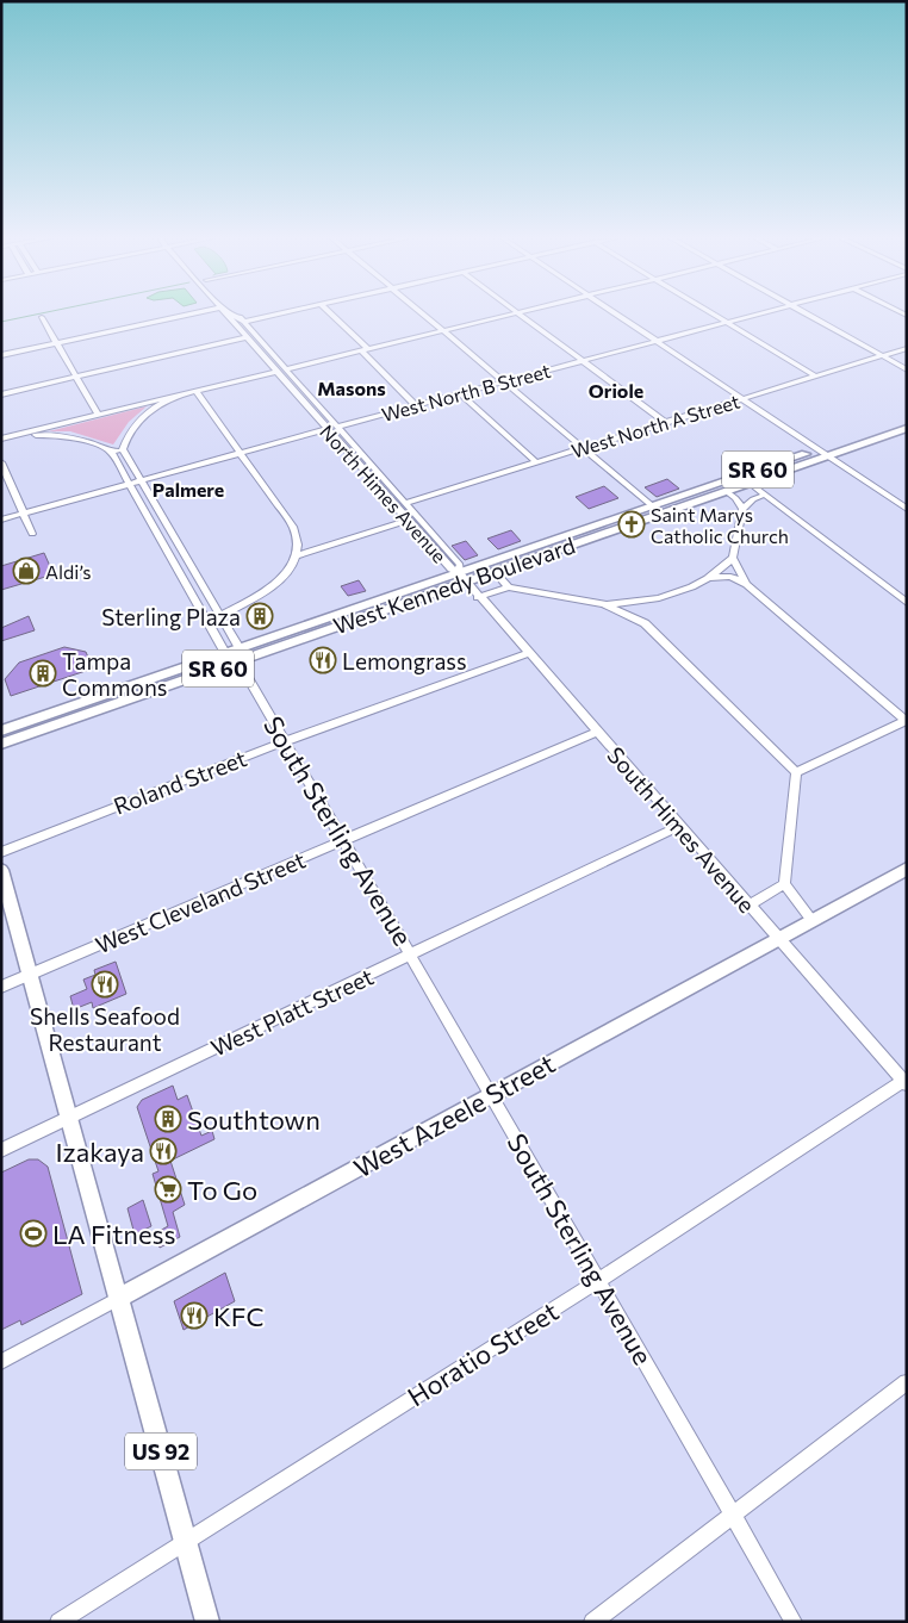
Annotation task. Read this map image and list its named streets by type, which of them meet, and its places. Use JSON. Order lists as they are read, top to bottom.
{
  "streets": {
    "main road": [
      "SR 60",
      "West Kennedy Boulevard",
      "West Azeele Street",
      "US 92"
    ],
    "street": [
      "West North B Street",
      "West North A Street",
      "North Himes Avenue",
      "Roland Street",
      "South Himes Avenue",
      "South Sterling Avenue",
      "West Cleveland Street",
      "West Platt Street",
      "Horatio Street"
    ]
  },
  "crossings": [
    ["West North B Street", "North Himes Avenue"],
    ["West North B Street", "South Sterling Avenue"],
    ["West North A Street", "North Himes Avenue"],
    ["SR 60", "West Kennedy Boulevard"],
    ["SR 60", "South Sterling Avenue"],
    ["North Himes Avenue", "West Kennedy Boulevard"],
    ["North Himes Avenue", "South Himes Avenue"],
    ["West Kennedy Boulevard", "South Himes Avenue"],
    ["West Kennedy Boulevard", "South Sterling Avenue"],
    ["Roland Street", "South Himes Avenue"],
    ["Roland Street", "South Sterling Avenue"],
    ["South Himes Avenue", "West Cleveland Street"],
    ["South Himes Avenue", "West Platt Street"],
    ["South Himes Avenue", "West Azeele Street"],
    ["South Himes Avenue", "Horatio Street"],
    ["South Sterling Avenue", "West Cleveland Street"],
    ["South Sterling Avenue", "West Platt Street"],
    ["South Sterling Avenue", "West Azeele Street"],
    ["South Sterling Avenue", "Horatio Street"],
    ["West Cleveland Street", "US 92"],
    ["West Platt Street", "US 92"],
    ["West Azeele Street", "US 92"],
    ["Horatio Street", "US 92"]
  ],
  "districts": ["Masons", "Oriole", "Palmere"],
  "places": {
    "church": ["Saint Marys Catholic Church"],
    "shop": ["Aldi’s"],
    "building": ["Sterling Plaza", "Tampa Commons", "Southtown"],
    "restaurant": [
      "Lemongrass",
      "Shells Seafood Restaurant",
      "Izakaya",
      "KFC"
    ],
    "supermarket": ["To Go"],
    "sports": ["LA Fitness"]
  }
}
